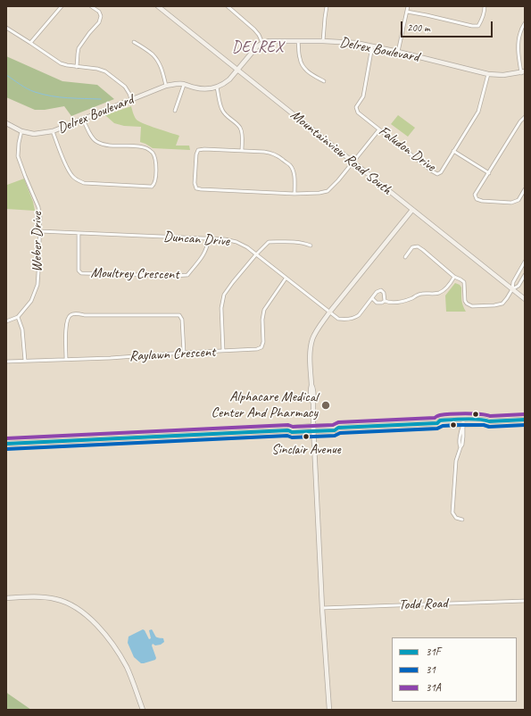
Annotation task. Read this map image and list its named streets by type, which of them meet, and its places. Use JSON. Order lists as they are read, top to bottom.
{
  "streets": {
    "street": [
      "Delrex Boulevard",
      "Faludon Drive",
      "Mountainview Road South",
      "Duncan Drive",
      "Weber Drive",
      "Moultrey Crescent",
      "Raylawn Crescent",
      "Todd Road"
    ]
  },
  "crossings": [
    ["Delrex Boulevard", "Faludon Drive"],
    ["Delrex Boulevard", "Weber Drive"],
    ["Duncan Drive", "Weber Drive"],
    ["Duncan Drive", "Moultrey Crescent"],
    ["Duncan Drive", "Raylawn Crescent"]
  ],
  "districts": ["DELREX"],
  "places": ["Alphacare Medical Center And Pharmacy", "Sinclair Avenue"],
  "lines": ["transit line 31A", "transit line 31F", "transit line 31"],
  "legend": ["31F", "31", "31A"],
  "scale_bar": "200 m"
}
